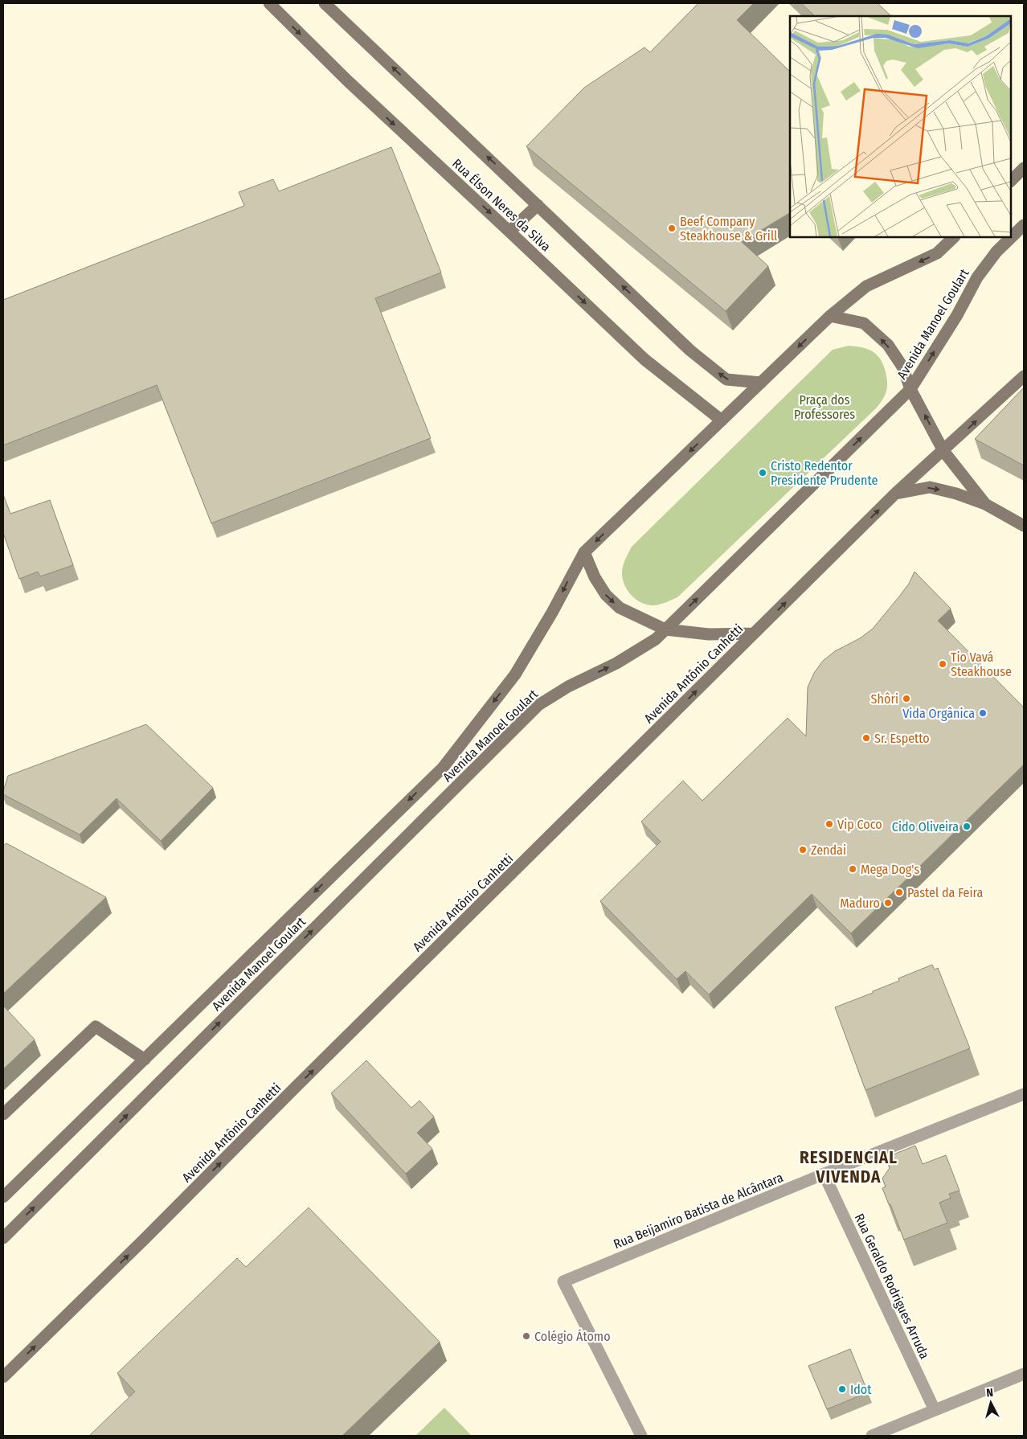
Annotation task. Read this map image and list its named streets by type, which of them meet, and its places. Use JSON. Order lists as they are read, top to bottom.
{
  "streets": {
    "main road": ["Rua Élson Neres da Silva", "Avenida Manoel Goulart", "Avenida Antônio Canhetti"],
    "street": ["Rua Beijamiro Batista de Alcântara", "Rua Geraldo Rodrigues Arruda"]
  },
  "crossings": [
    ["Rua Élson Neres da Silva", "Avenida Manoel Goulart"],
    ["Rua Beijamiro Batista de Alcântara", "Rua Geraldo Rodrigues Arruda"]
  ],
  "one_way": ["Avenida Antônio Canhetti"],
  "districts": ["RESIDENCIAL VIVENDA"],
  "parks": ["Praça dos Professores"],
  "places": [
    "Beef Company Steakhouse & Grill",
    "Cristo Redentor Presidente Prudente",
    "Tio Vavá Steakhouse",
    "Shôri",
    "Vida Orgânica",
    "Sr. Espetto",
    "Vip Coco",
    "Cido Oliveira",
    "Zendai",
    "Mega Dog's",
    "Pastel da Feira",
    "Maduro",
    "Colégio Átomo",
    "Idot"
  ],
  "north": "top"
}
